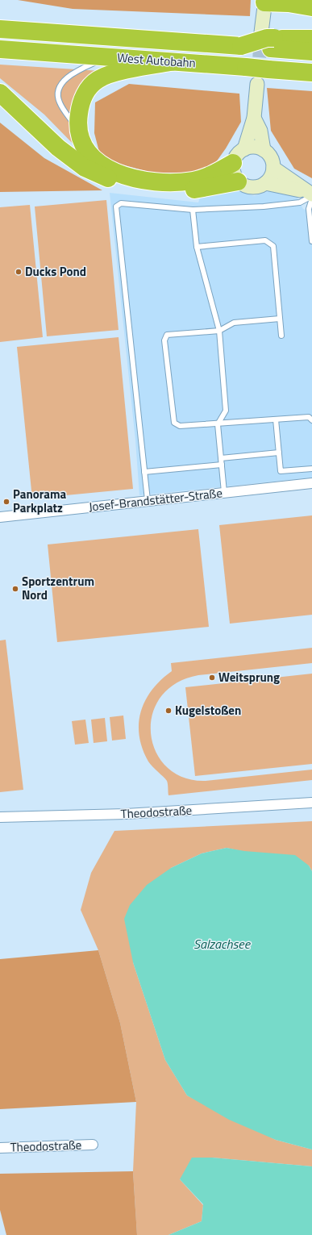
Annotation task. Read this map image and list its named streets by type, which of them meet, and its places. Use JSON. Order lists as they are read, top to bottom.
{
  "streets": {
    "highway": ["West Autobahn"],
    "street": ["Josef-Brandstätter-Straße", "Theodostraße"]
  },
  "water": ["Salzachsee"],
  "places": [
    "Ducks Pond",
    "Panorama Parkplatz",
    "Sportzentrum Nord",
    "Weitsprung",
    "Kugelstoßen"
  ]
}
